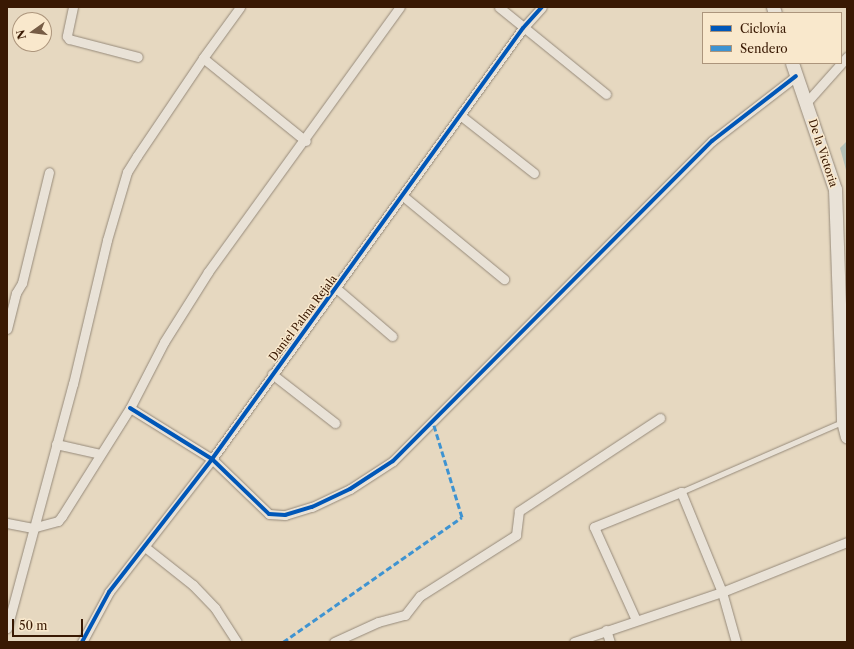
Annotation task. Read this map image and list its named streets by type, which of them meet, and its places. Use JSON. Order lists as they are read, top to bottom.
{
  "streets": {
    "main road": ["De la Victoria"],
    "street": ["Daniel Palma Rejala"]
  },
  "legend": ["Ciclovía", "Sendero"],
  "scale_bar": "50 m",
  "north": "left"
}
